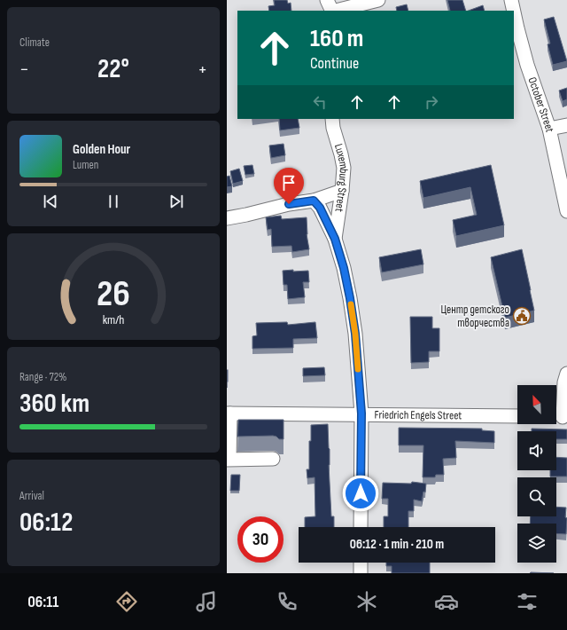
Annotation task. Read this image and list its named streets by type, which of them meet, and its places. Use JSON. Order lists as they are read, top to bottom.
{
  "streets": {
    "street": ["October Street", "Luxemburg Street", "Friedrich Engels Street"]
  },
  "crossings": [
    ["Luxemburg Street", "Friedrich Engels Street"]
  ],
  "places": {
    "public building": ["Центр детского творчества"]
  },
  "north": "top left",
  "page": {
    "tile": [
      "Climate",
      ["Range · 72%", "360 km"],
      ["Arrival", "06:12"]
    ],
    "turn": ["160 m", "Continue"],
    "heat": ["−", "22°", "+"],
    "song": ["Golden Hour", "Lumen"],
    "limit": "30",
    "trip": "06:12 · 1 min · 210 m",
    "tabs": "06:11",
    "gauge": ["26", "km/h"]
  }
}
